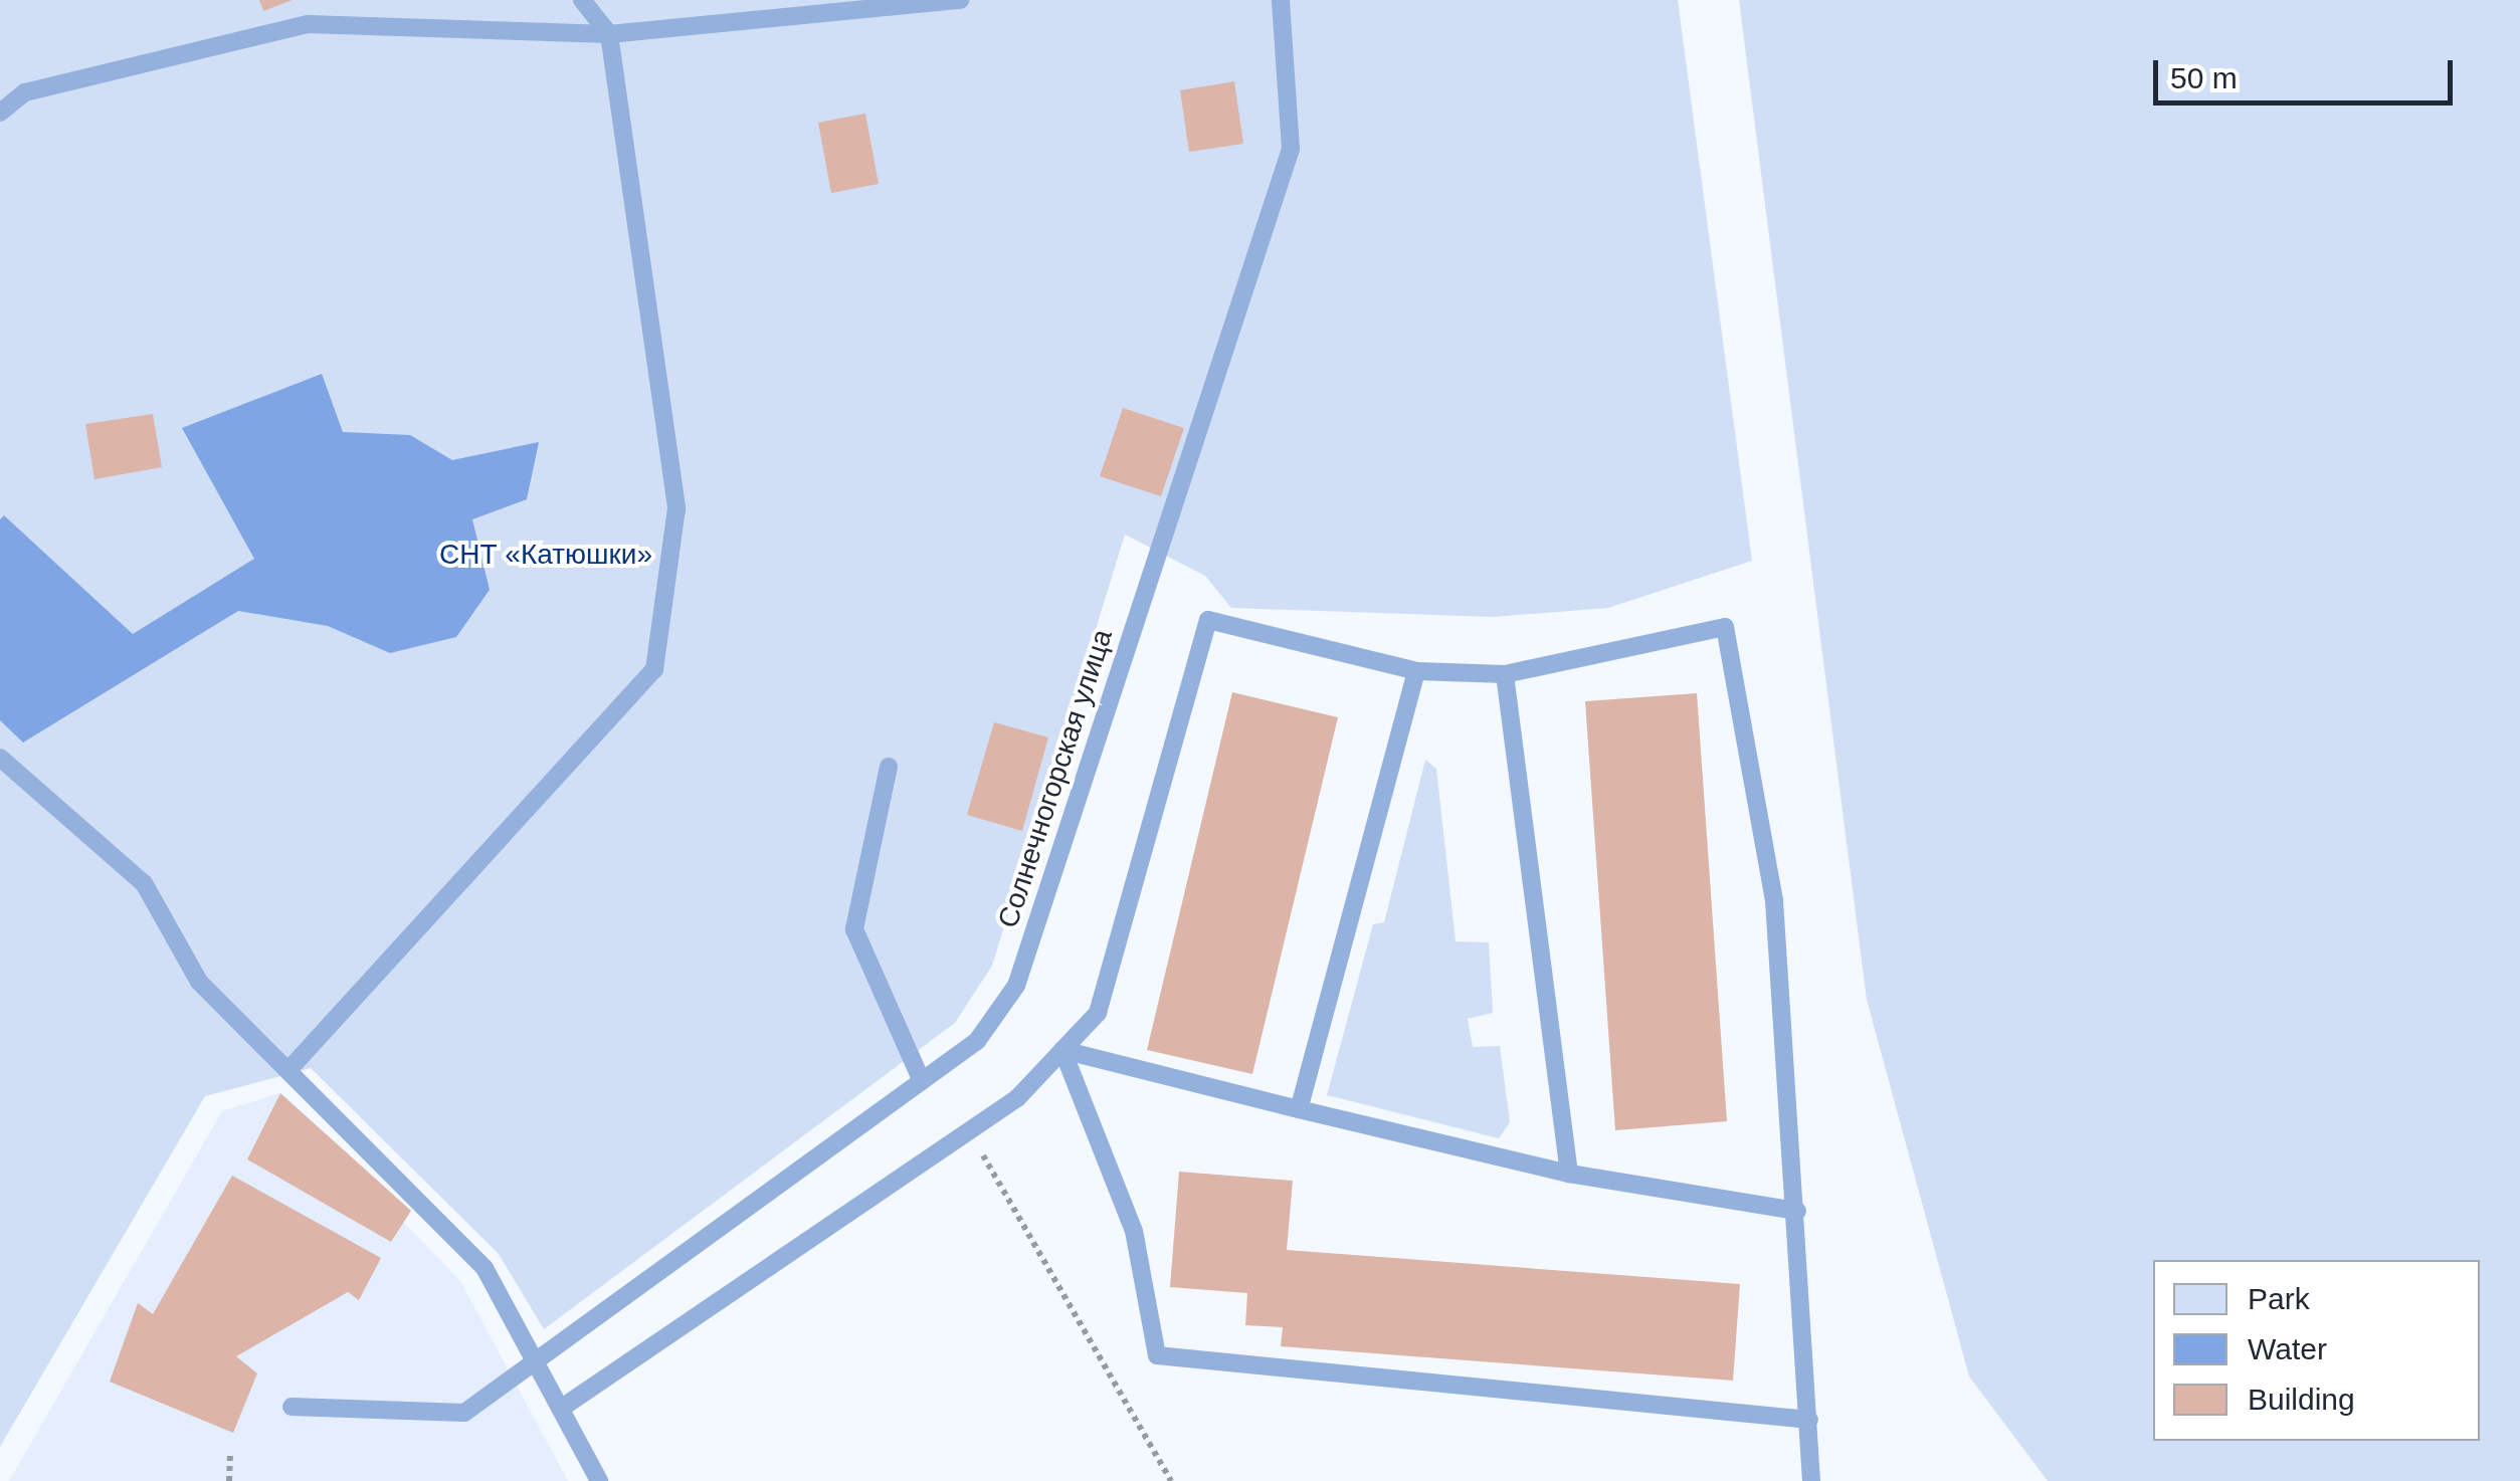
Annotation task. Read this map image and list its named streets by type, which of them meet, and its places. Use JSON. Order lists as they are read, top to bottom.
{
  "streets": {
    "lane": ["Солнечногорская улица"]
  },
  "parks": ["СНТ «Катюшки»"],
  "legend": ["Park", "Water", "Building"],
  "scale_bar": "50 m"
}
